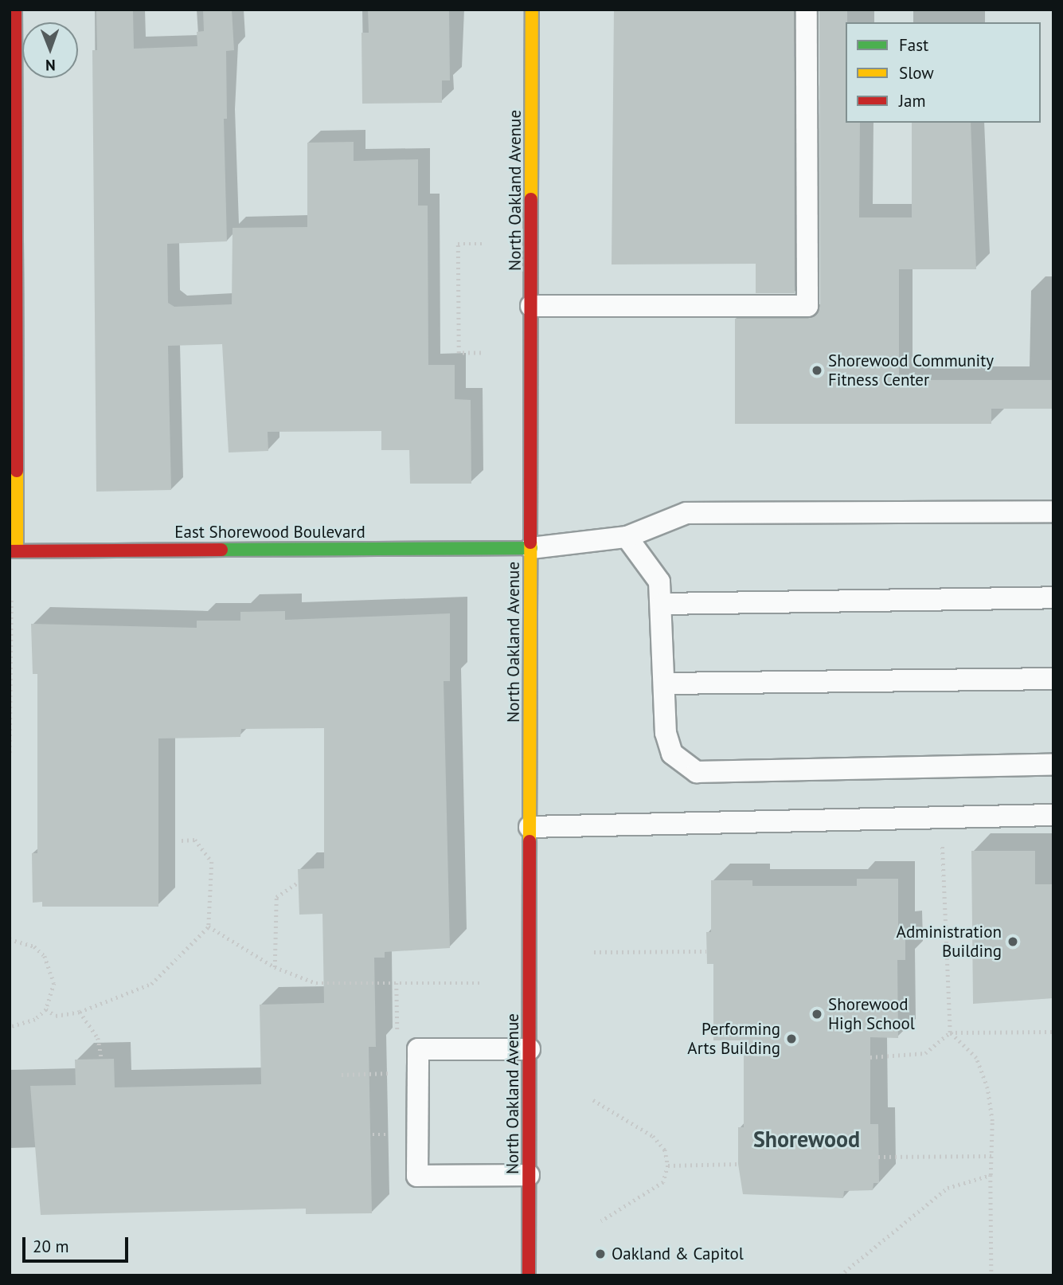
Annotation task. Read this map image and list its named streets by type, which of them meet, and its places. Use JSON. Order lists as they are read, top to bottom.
{
  "streets": {
    "main road": ["North Oakland Avenue", "East Shorewood Boulevard"]
  },
  "crossings": [
    ["North Oakland Avenue", "East Shorewood Boulevard"]
  ],
  "districts": ["Shorewood"],
  "places": [
    "Shorewood Community Fitness Center",
    "Administration Building",
    "Shorewood High School",
    "Performing Arts Building",
    "Oakland & Capitol"
  ],
  "legend": ["Fast", "Slow", "Jam"],
  "scale_bar": "20 m",
  "north": "bottom"
}
